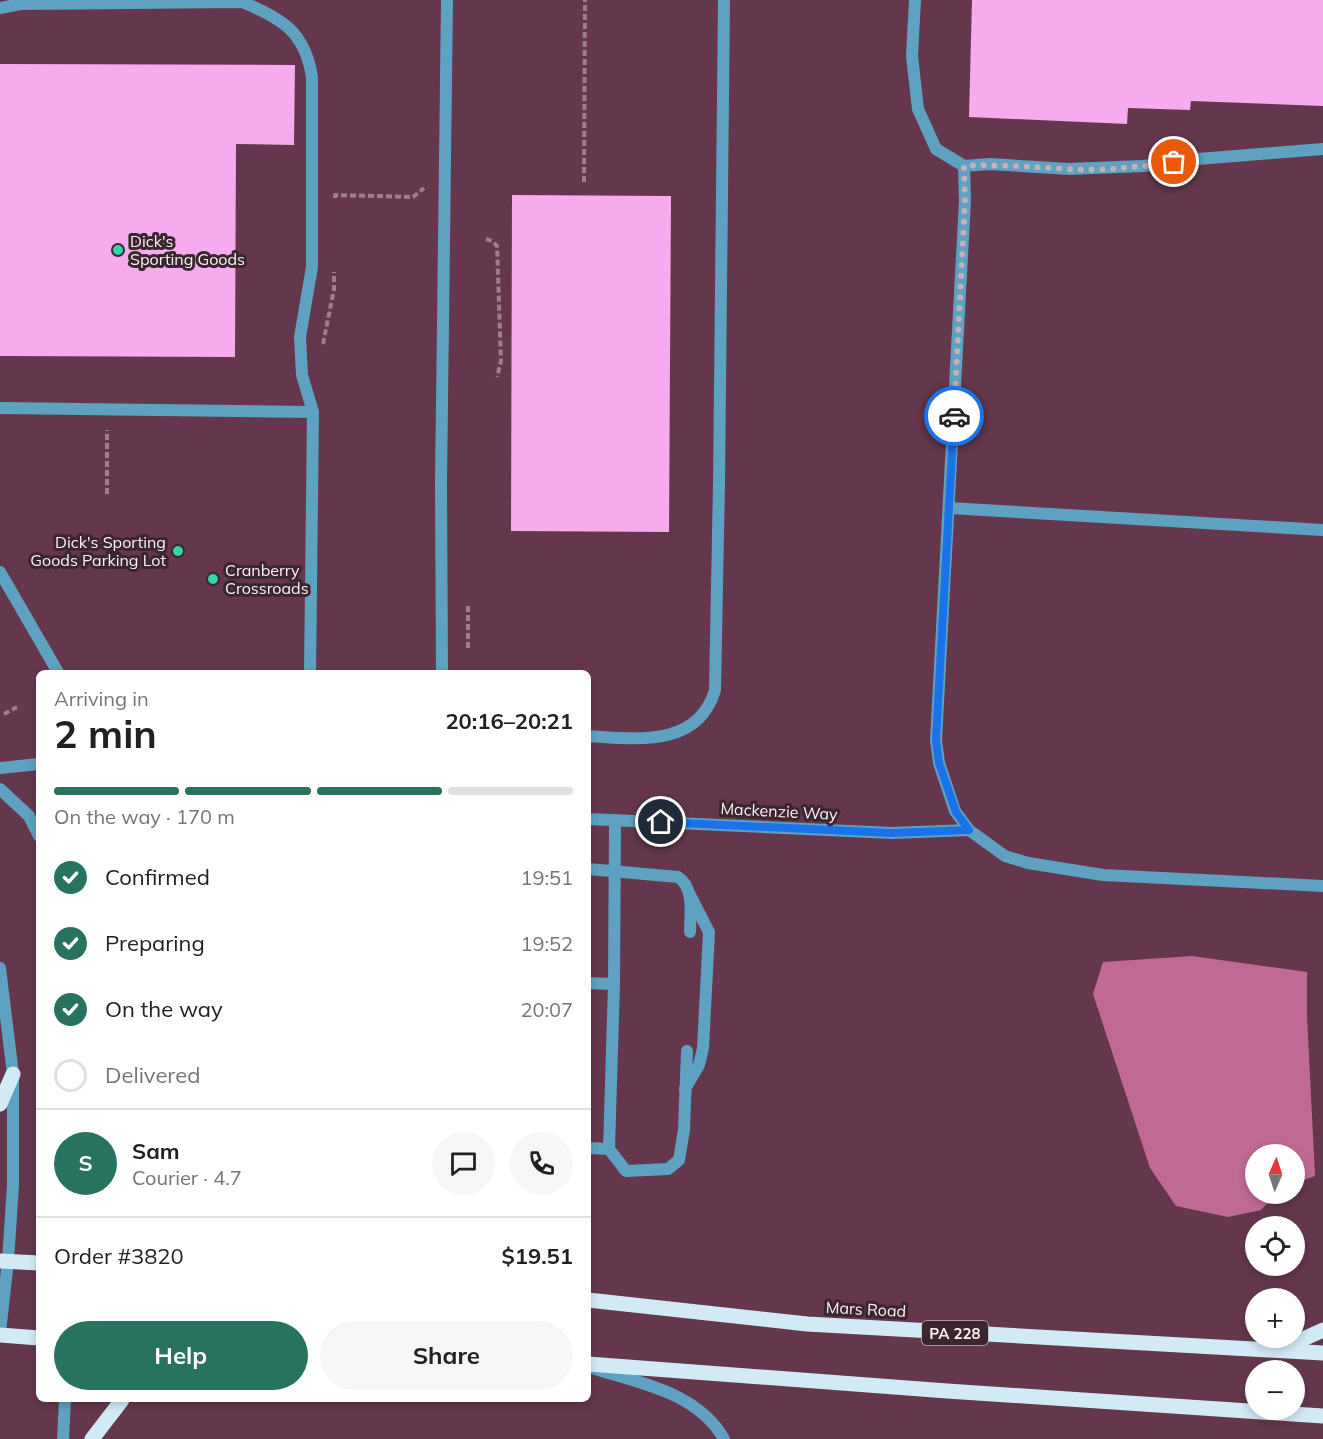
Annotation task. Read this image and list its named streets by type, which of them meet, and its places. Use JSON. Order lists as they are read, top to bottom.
{
  "streets": {
    "main road": ["Mars Road", "PA 228"],
    "street": ["Mackenzie Way"]
  },
  "places": ["Dick's Sporting Goods", "Dick's Sporting Goods Parking Lot", "Cranberry Crossroads"],
  "north": "top",
  "page": {
    "heading": ["2 min", "Arriving in", "20:16–20:21"],
    "panel": [
      "Sam",
      "Courier · 4.7",
      "Order #3820",
      "$19.51"
    ],
    "bar": "On the way · 170 m",
    "list": [
      ["Confirmed", "19:51"],
      ["Preparing", "19:52"],
      ["On the way", "20:07"],
      "Delivered"
    ],
    "round": "S",
    "map_buttons": ["+", "−"],
    "buttons": ["Help", "Share"]
  }
}
